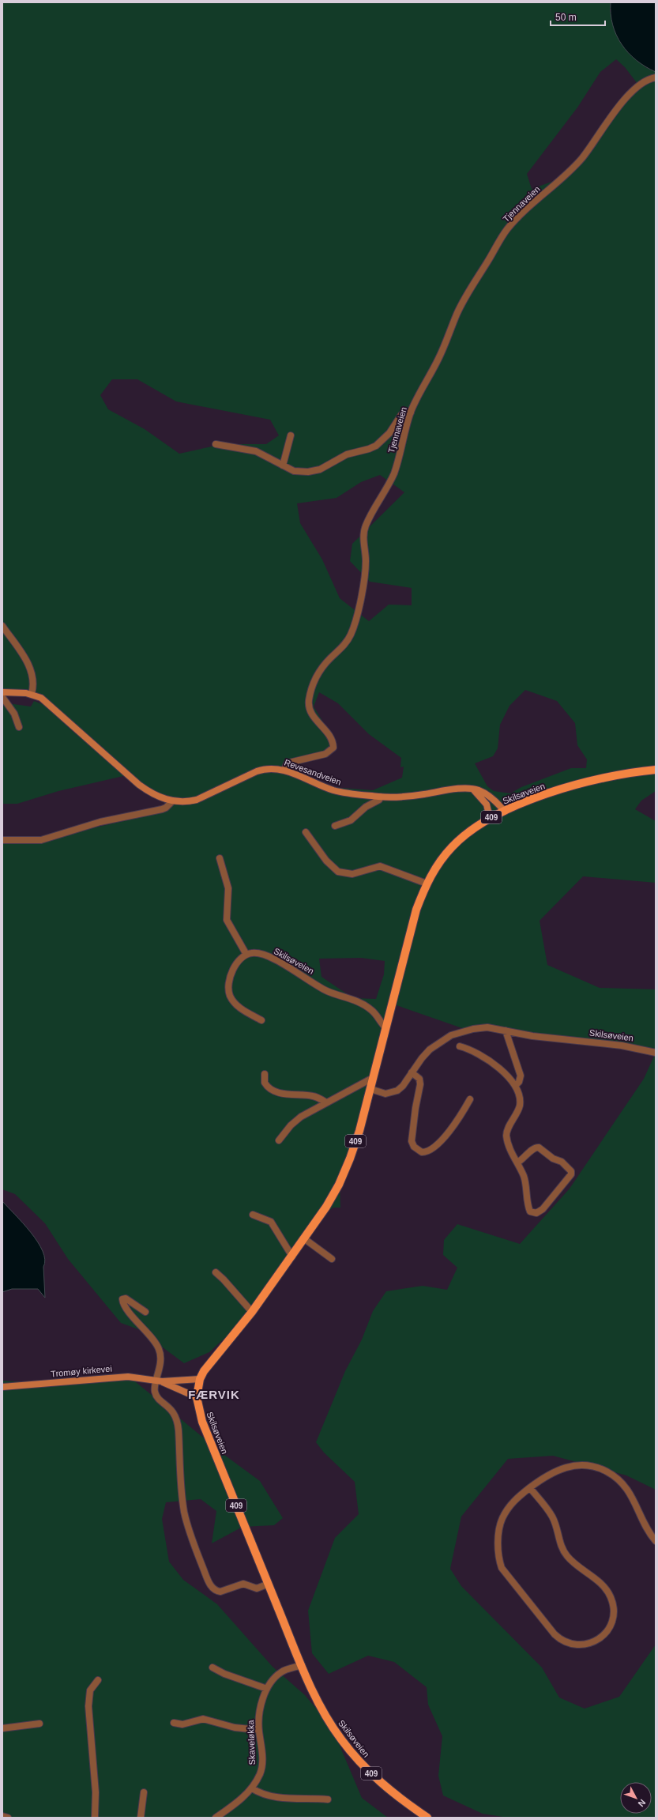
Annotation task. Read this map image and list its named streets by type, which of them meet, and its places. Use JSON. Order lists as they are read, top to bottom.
{
  "streets": {
    "main road": [
      "Revesandveien",
      "Skilsøveien",
      "409",
      "Tromøy kirkevei"
    ],
    "street": ["Tjennaveien", "Skaveløkka"]
  },
  "crossings": [
    ["Tjennaveien", "Revesandveien"],
    ["Revesandveien", "Skilsøveien"],
    ["Skilsøveien", "Tromøy kirkevei"],
    ["Skilsøveien", "Skaveløkka"]
  ],
  "districts": ["FÆRVIK"],
  "scale_bar": "50 m",
  "north": "bottom right"
}
